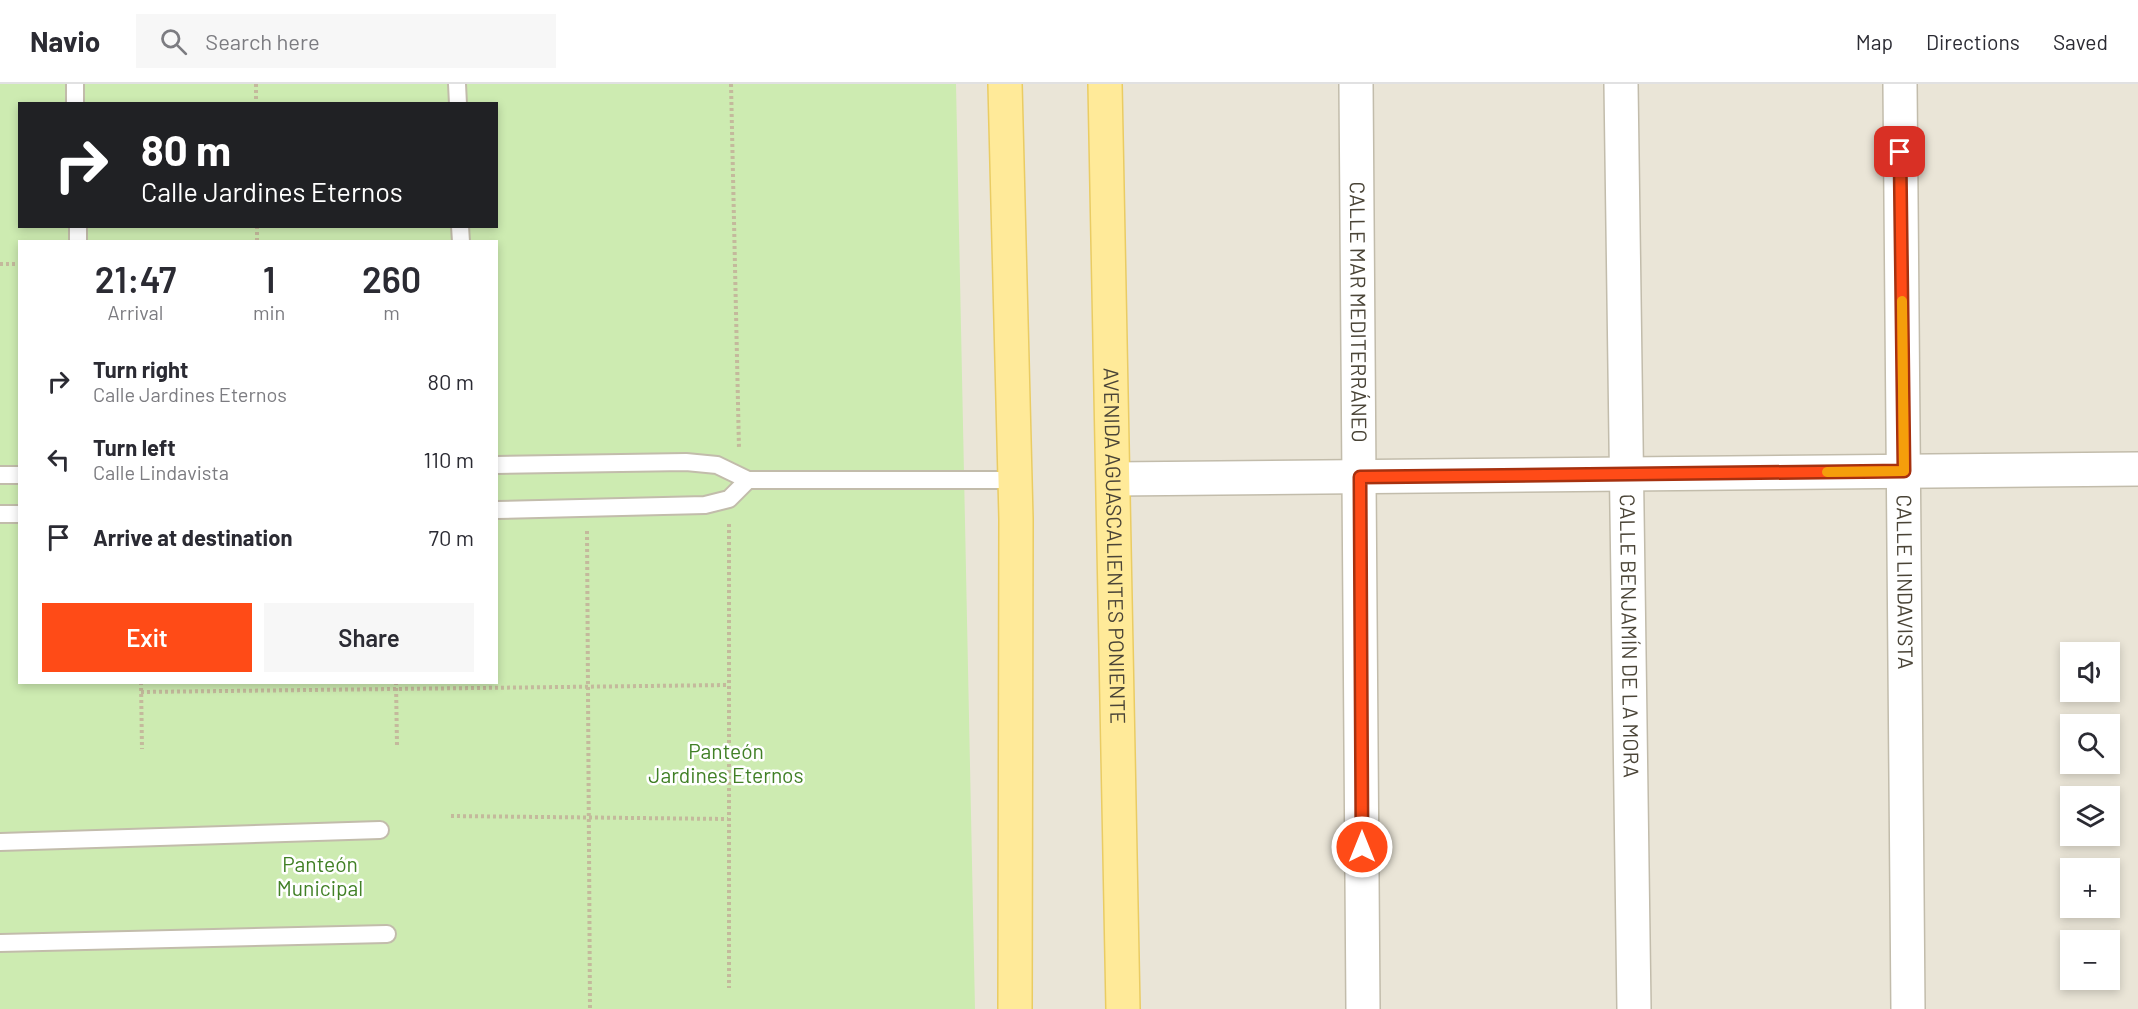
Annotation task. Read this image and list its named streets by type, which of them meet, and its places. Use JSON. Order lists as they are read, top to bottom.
{
  "streets": {
    "main road": ["AVENIDA AGUASCALIENTES PONIENTE"],
    "street": ["CALLE MAR MEDITERRÁNEO", "CALLE LINDAVISTA", "CALLE BENJAMÍN DE LA MORA"]
  },
  "parks": ["Panteón Jardines Eternos", "Panteón Municipal"],
  "page": {
    "header": "Navio",
    "search": "Search here",
    "nav": ["Map", "Directions", "Saved"],
    "turn": ["80 m", "Calle Jardines Eternos"],
    "eta": [
      "21:47",
      "Arrival",
      "1",
      "min",
      "260",
      "m"
    ],
    "list": [
      {
        "name": "Turn right",
        "note": "Calle Jardines Eternos",
        "value": "80 m"
      },
      {
        "name": "Turn left",
        "note": "Calle Lindavista",
        "value": "110 m"
      },
      {
        "name": "Arrive at destination",
        "value": "70 m"
      }
    ],
    "buttons": ["Exit", "Share"],
    "map_buttons": ["+", "−"]
  }
}
